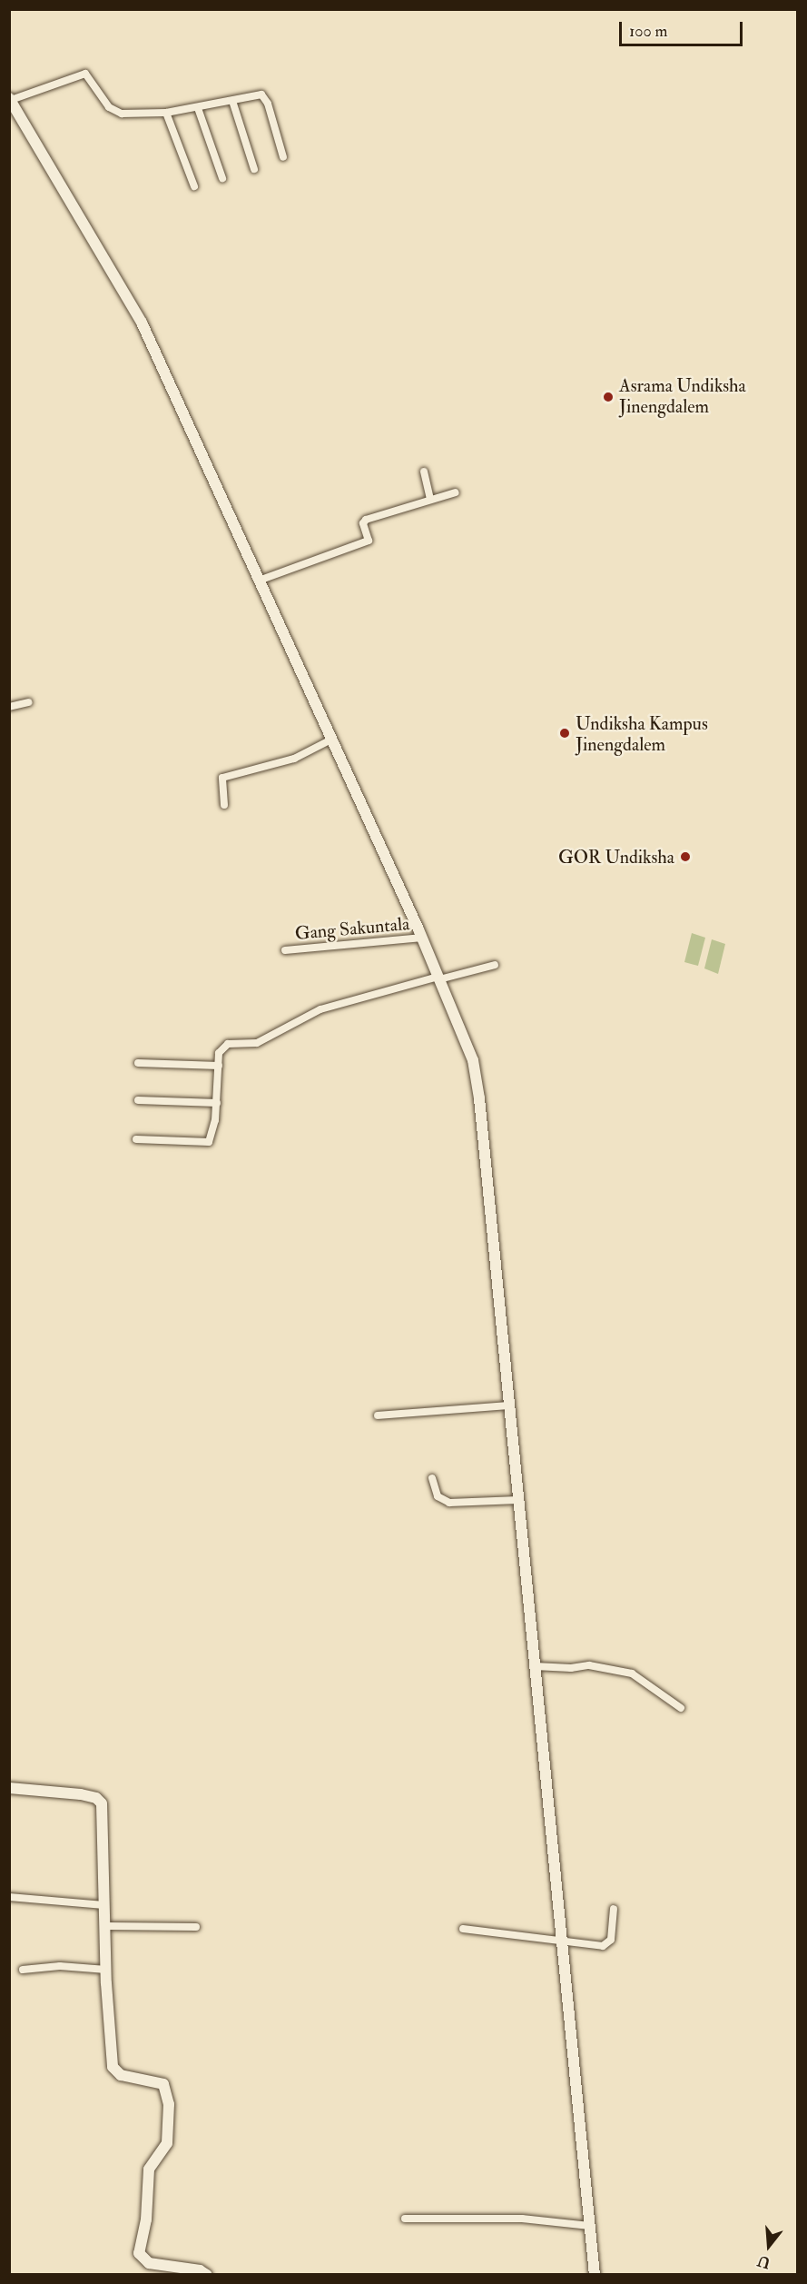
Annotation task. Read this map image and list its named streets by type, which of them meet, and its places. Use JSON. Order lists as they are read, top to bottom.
{
  "streets": {
    "street": ["Gang Sakuntala"]
  },
  "places": ["Asrama Undiksha Jinengdalem", "Undiksha Kampus Jinengdalem", "GOR Undiksha"],
  "scale_bar": "100 m",
  "north": "bottom"
}
